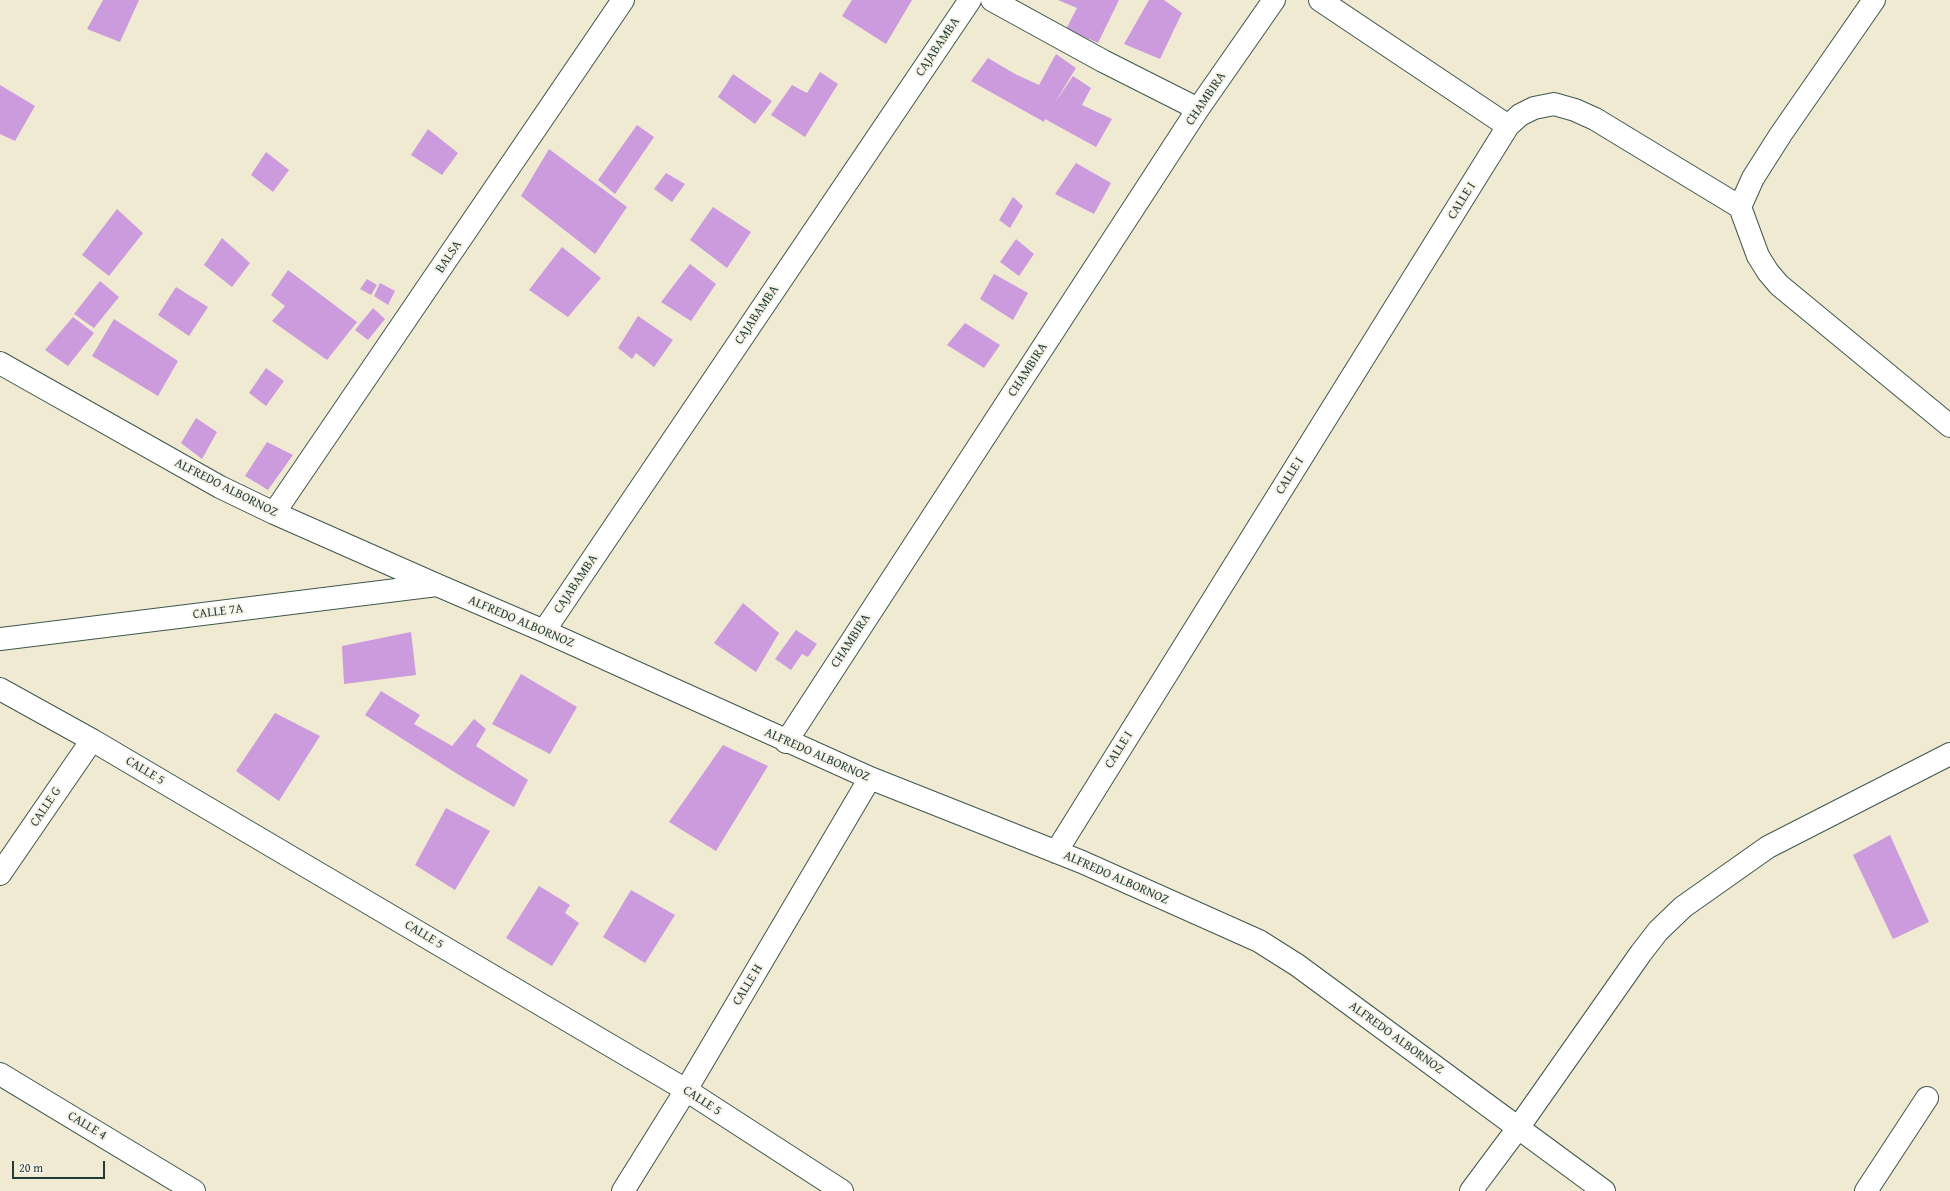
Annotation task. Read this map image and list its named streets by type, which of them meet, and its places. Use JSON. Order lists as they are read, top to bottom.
{
  "streets": {
    "street": [
      "CAJABAMBA",
      "CHAMBIRA",
      "CALLE I",
      "BALSA",
      "ALFREDO ALBORNOZ",
      "CALLE 7A",
      "CALLE 5",
      "CALLE G",
      "CALLE H",
      "CALLE 4"
    ]
  },
  "crossings": [
    ["CAJABAMBA", "ALFREDO ALBORNOZ"],
    ["CHAMBIRA", "ALFREDO ALBORNOZ"],
    ["CALLE I", "ALFREDO ALBORNOZ"],
    ["BALSA", "ALFREDO ALBORNOZ"],
    ["ALFREDO ALBORNOZ", "CALLE 7A"],
    ["ALFREDO ALBORNOZ", "CALLE H"],
    ["CALLE 5", "CALLE G"],
    ["CALLE 5", "CALLE H"]
  ],
  "scale_bar": "20 m"
}
